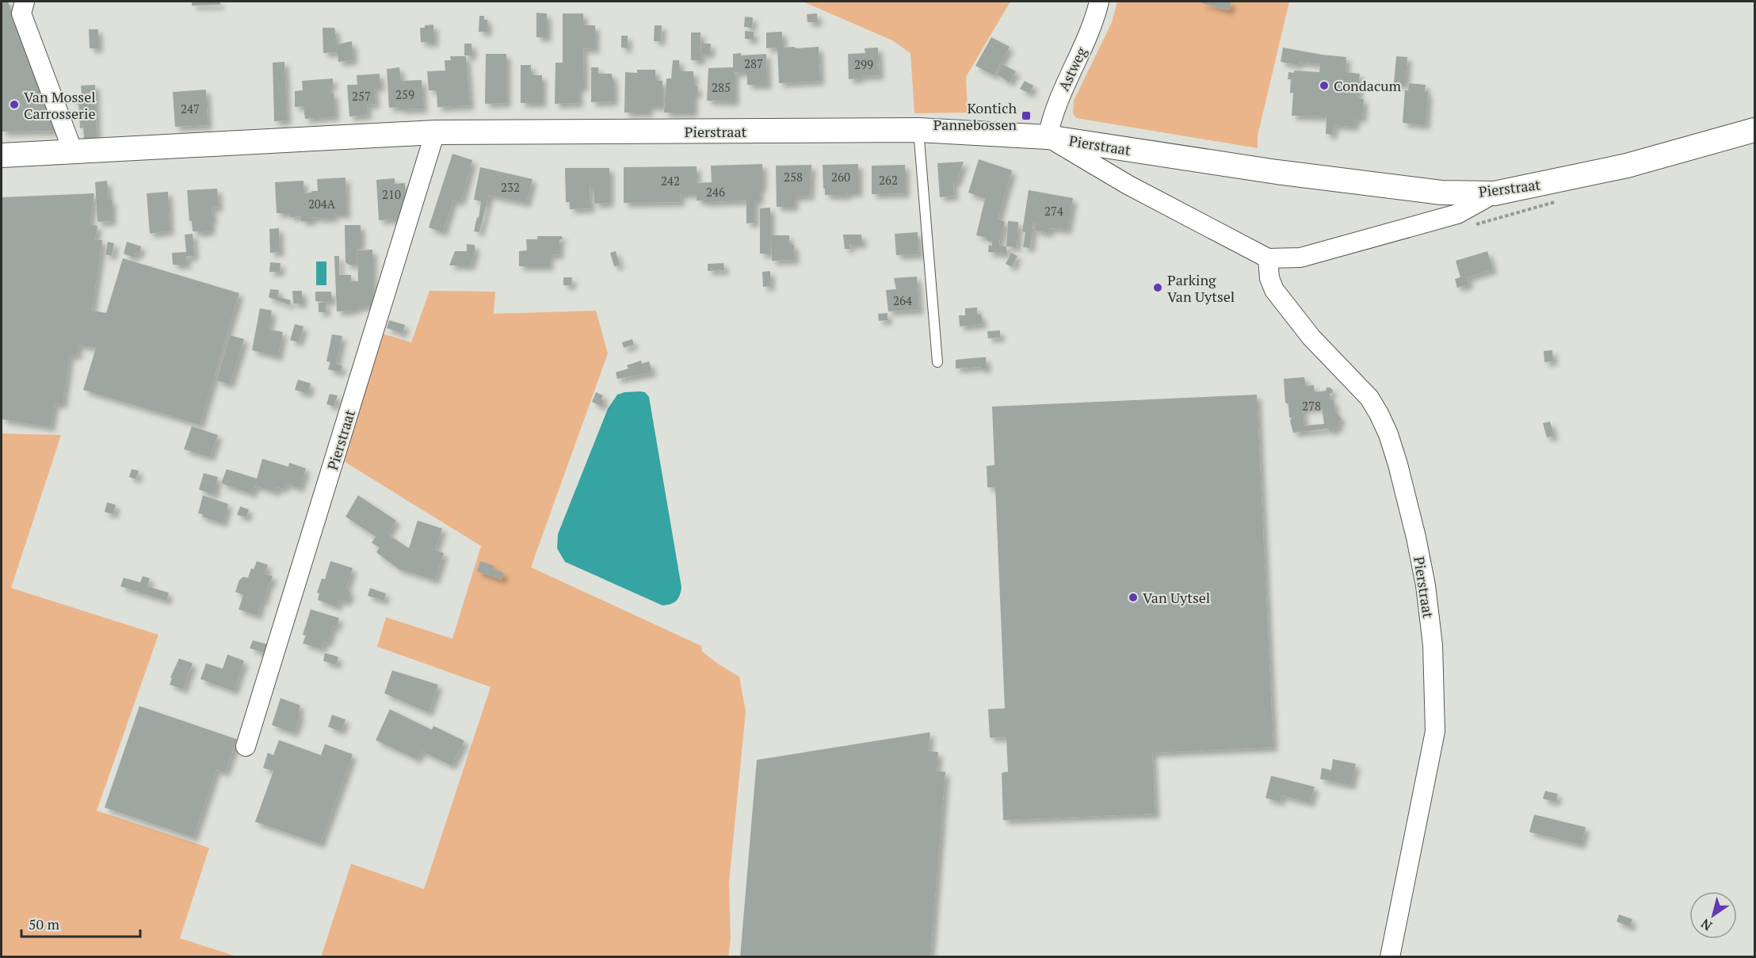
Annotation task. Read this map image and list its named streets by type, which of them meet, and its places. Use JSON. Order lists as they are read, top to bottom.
{
  "streets": {
    "street": ["Astweg", "Pierstraat"]
  },
  "crossings": [
    ["Astweg", "Pierstraat"]
  ],
  "places": {
    "other": [
      "Condacum",
      "Van Mossel Carrosserie",
      "Parking Van Uytsel",
      "Van Uytsel"
    ],
    "transit": ["Kontich Pannebossen"]
  },
  "house_numbers": [
    "287",
    "299",
    "285",
    "259",
    "257",
    "247",
    "258",
    "260",
    "262",
    "242",
    "232",
    "246",
    "210",
    "204A",
    "274",
    "264",
    "278"
  ],
  "scale_bar": "50 m",
  "north": "bottom left"
}
